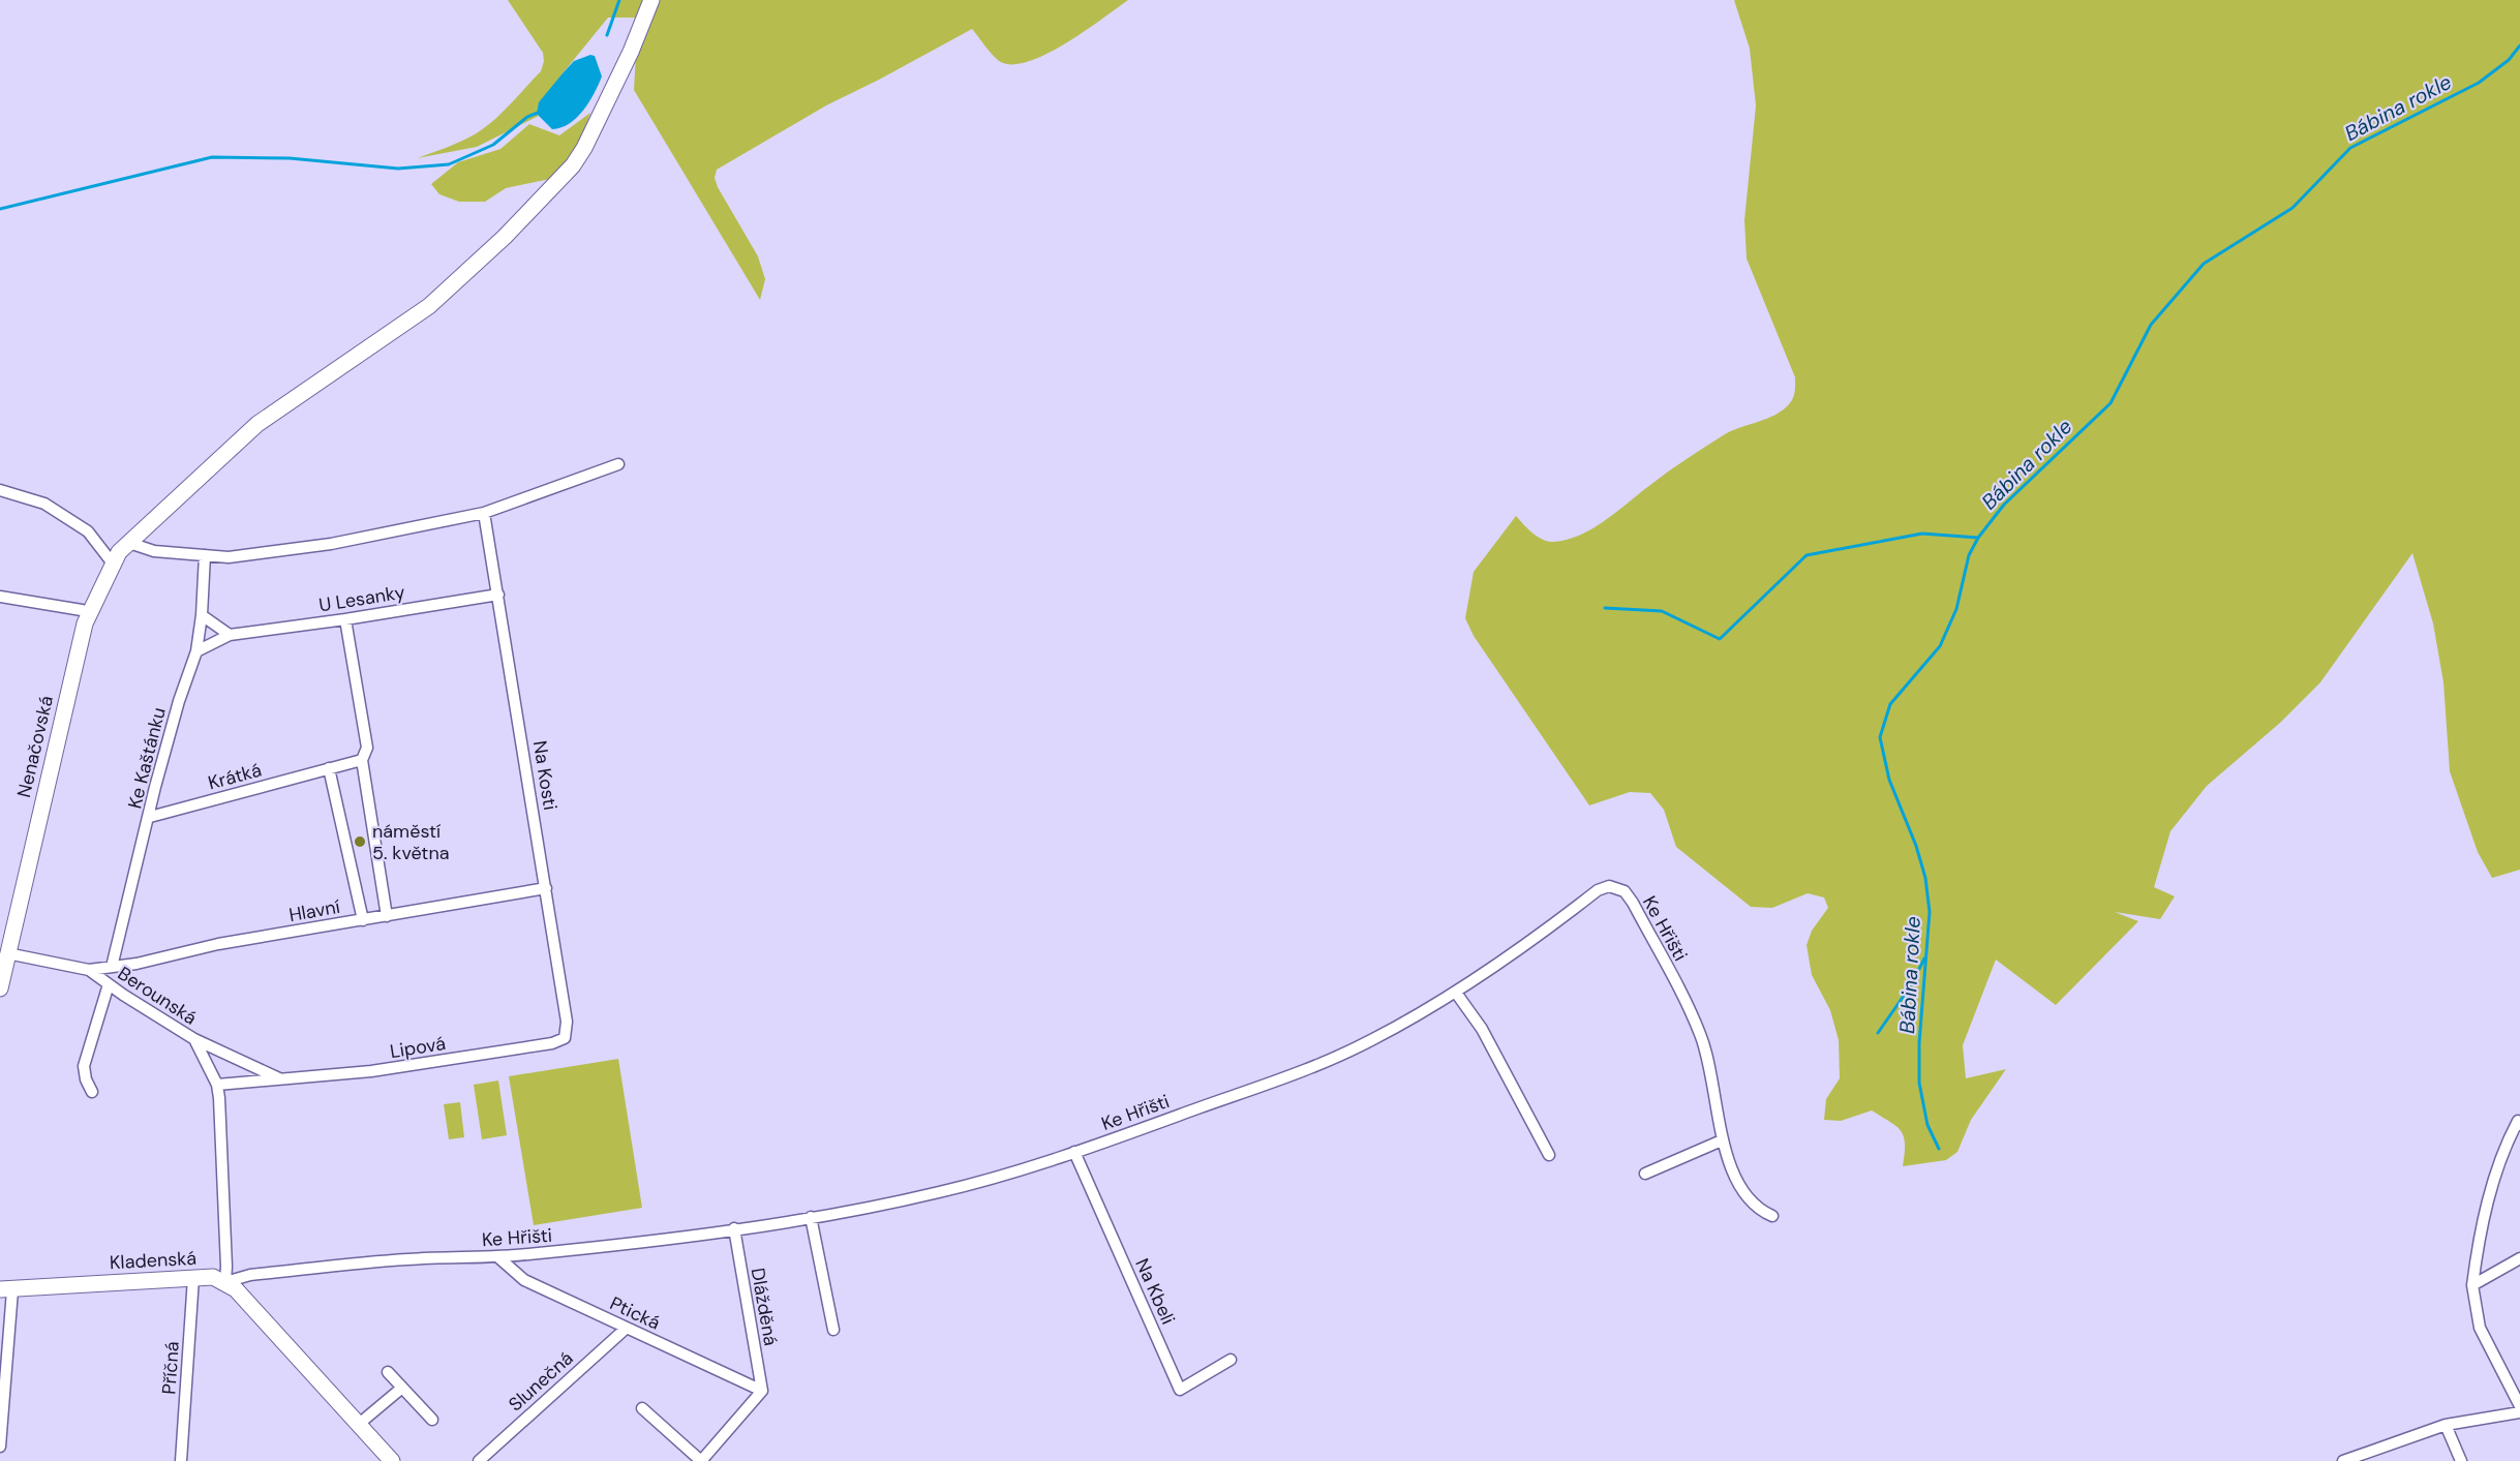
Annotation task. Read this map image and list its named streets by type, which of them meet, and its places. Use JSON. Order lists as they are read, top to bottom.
{
  "streets": {
    "street": [
      "U Lesanky",
      "Nenačovská",
      "Ke Kaštánku",
      "Na Kosti",
      "Krátká",
      "Hlavní",
      "Ke Hřišti",
      "Berounská",
      "Lipová",
      "Kladenská",
      "Na Kbeli",
      "Dlážděná",
      "Ptická",
      "Příčná",
      "Slunečná"
    ]
  },
  "crossings": [
    ["U Lesanky", "Ke Kaštánku"],
    ["U Lesanky", "Na Kosti"],
    ["Nenačovská", "Berounská"],
    ["Ke Kaštánku", "Krátká"],
    ["Ke Kaštánku", "Hlavní"],
    ["Na Kosti", "Hlavní"],
    ["Na Kosti", "Lipová"],
    ["Hlavní", "Berounská"],
    ["Ke Hřišti", "Berounská"],
    ["Ke Hřišti", "Kladenská"],
    ["Ke Hřišti", "Na Kbeli"],
    ["Ke Hřišti", "Dlážděná"],
    ["Ke Hřišti", "Ptická"],
    ["Berounská", "Lipová"],
    ["Berounská", "Kladenská"],
    ["Kladenská", "Příčná"],
    ["Dlážděná", "Ptická"],
    ["Ptická", "Slunečná"]
  ],
  "water": ["Bábina rokle"],
  "places": ["náměstí 5. května"]
}
